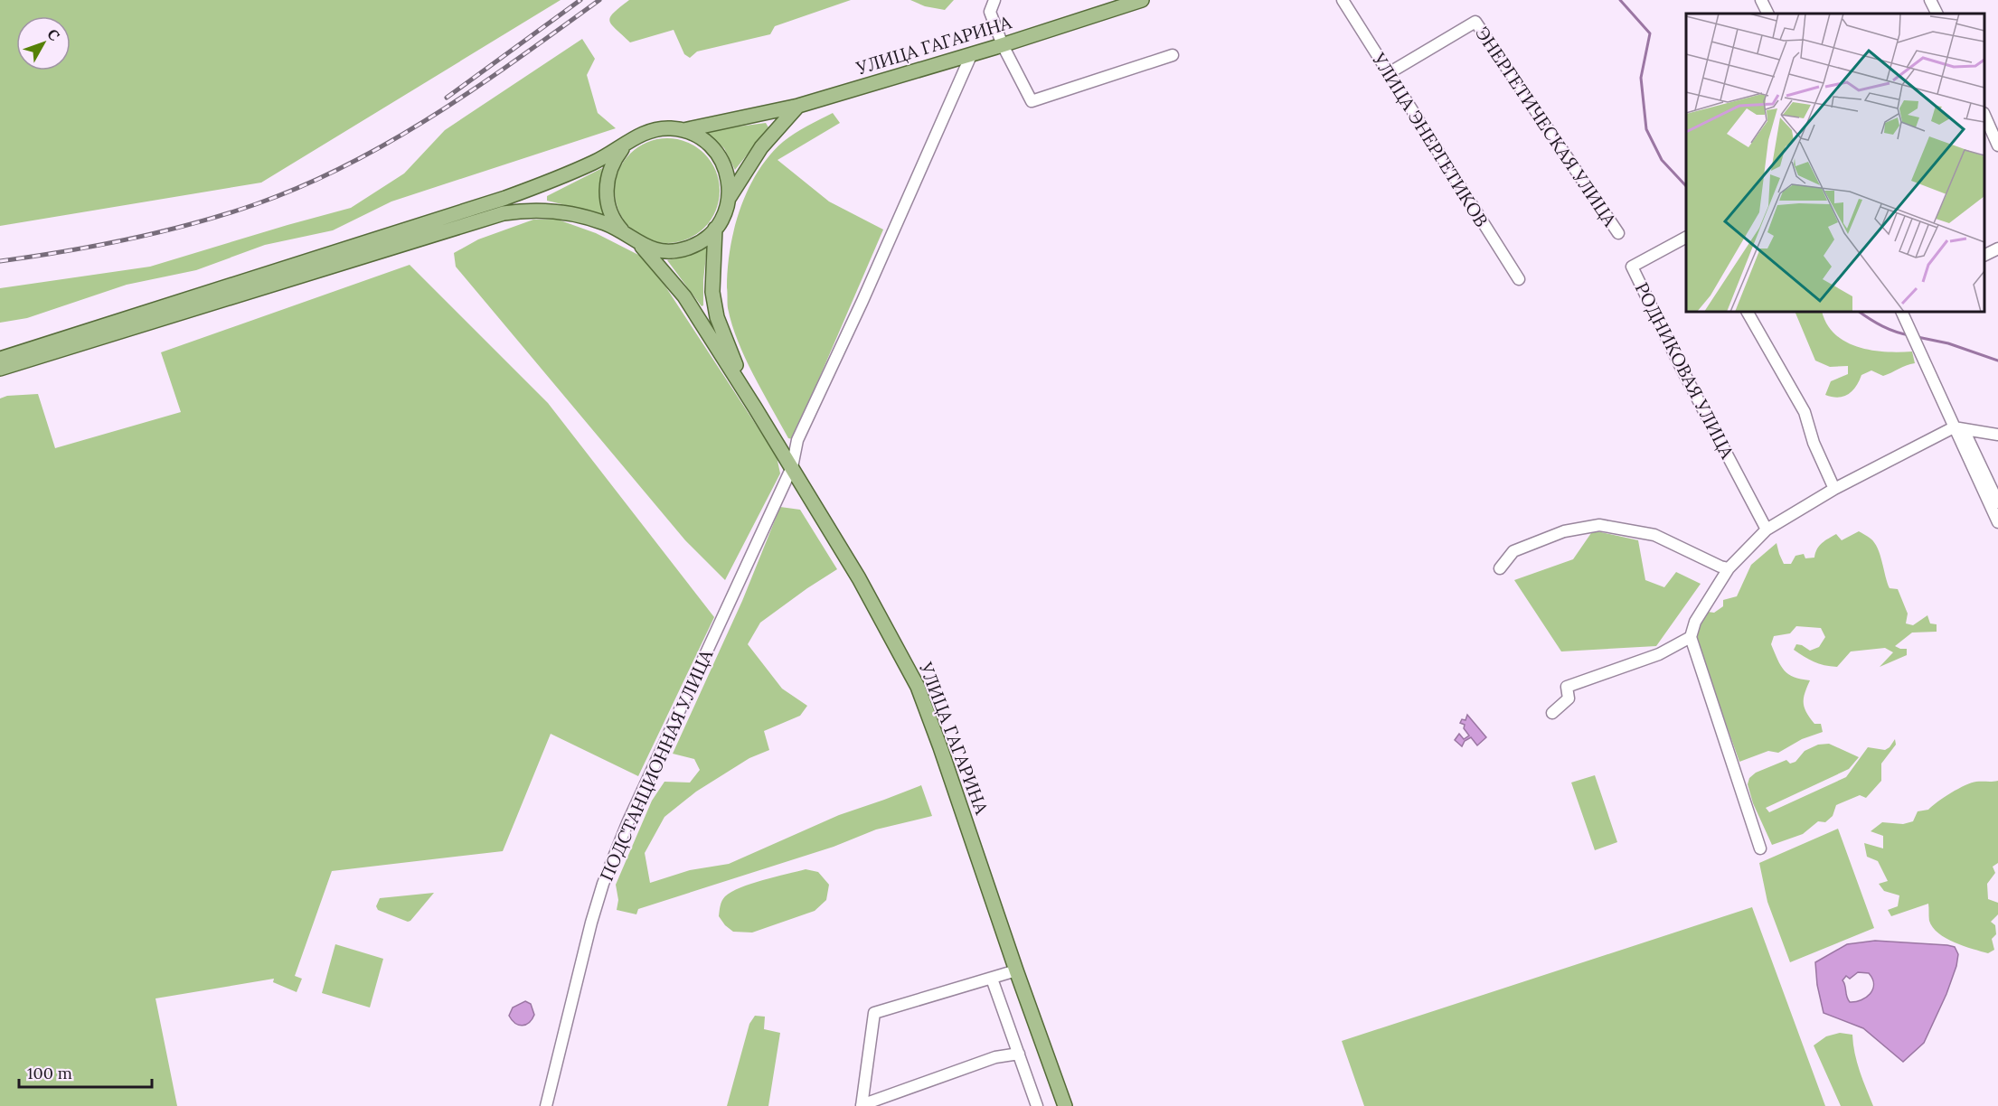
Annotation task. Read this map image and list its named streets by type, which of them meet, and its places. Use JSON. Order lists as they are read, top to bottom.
{
  "streets": {
    "main road": ["УЛИЦА ГАГАРИНА"],
    "street": [
      "ЭНЕРГЕТИЧЕСКАЯ УЛИЦА",
      "УЛИЦА ЭНЕРГЕТИКОВ",
      "РОДНИКОВАЯ УЛИЦА",
      "ПОДСТАНЦИОННАЯ УЛИЦА"
    ]
  },
  "crossings": [
    ["УЛИЦА ГАГАРИНА", "ПОДСТАНЦИОННАЯ УЛИЦА"],
    ["ЭНЕРГЕТИЧЕСКАЯ УЛИЦА", "УЛИЦА ЭНЕРГЕТИКОВ"]
  ],
  "scale_bar": "100 m",
  "north": "top right"
}
